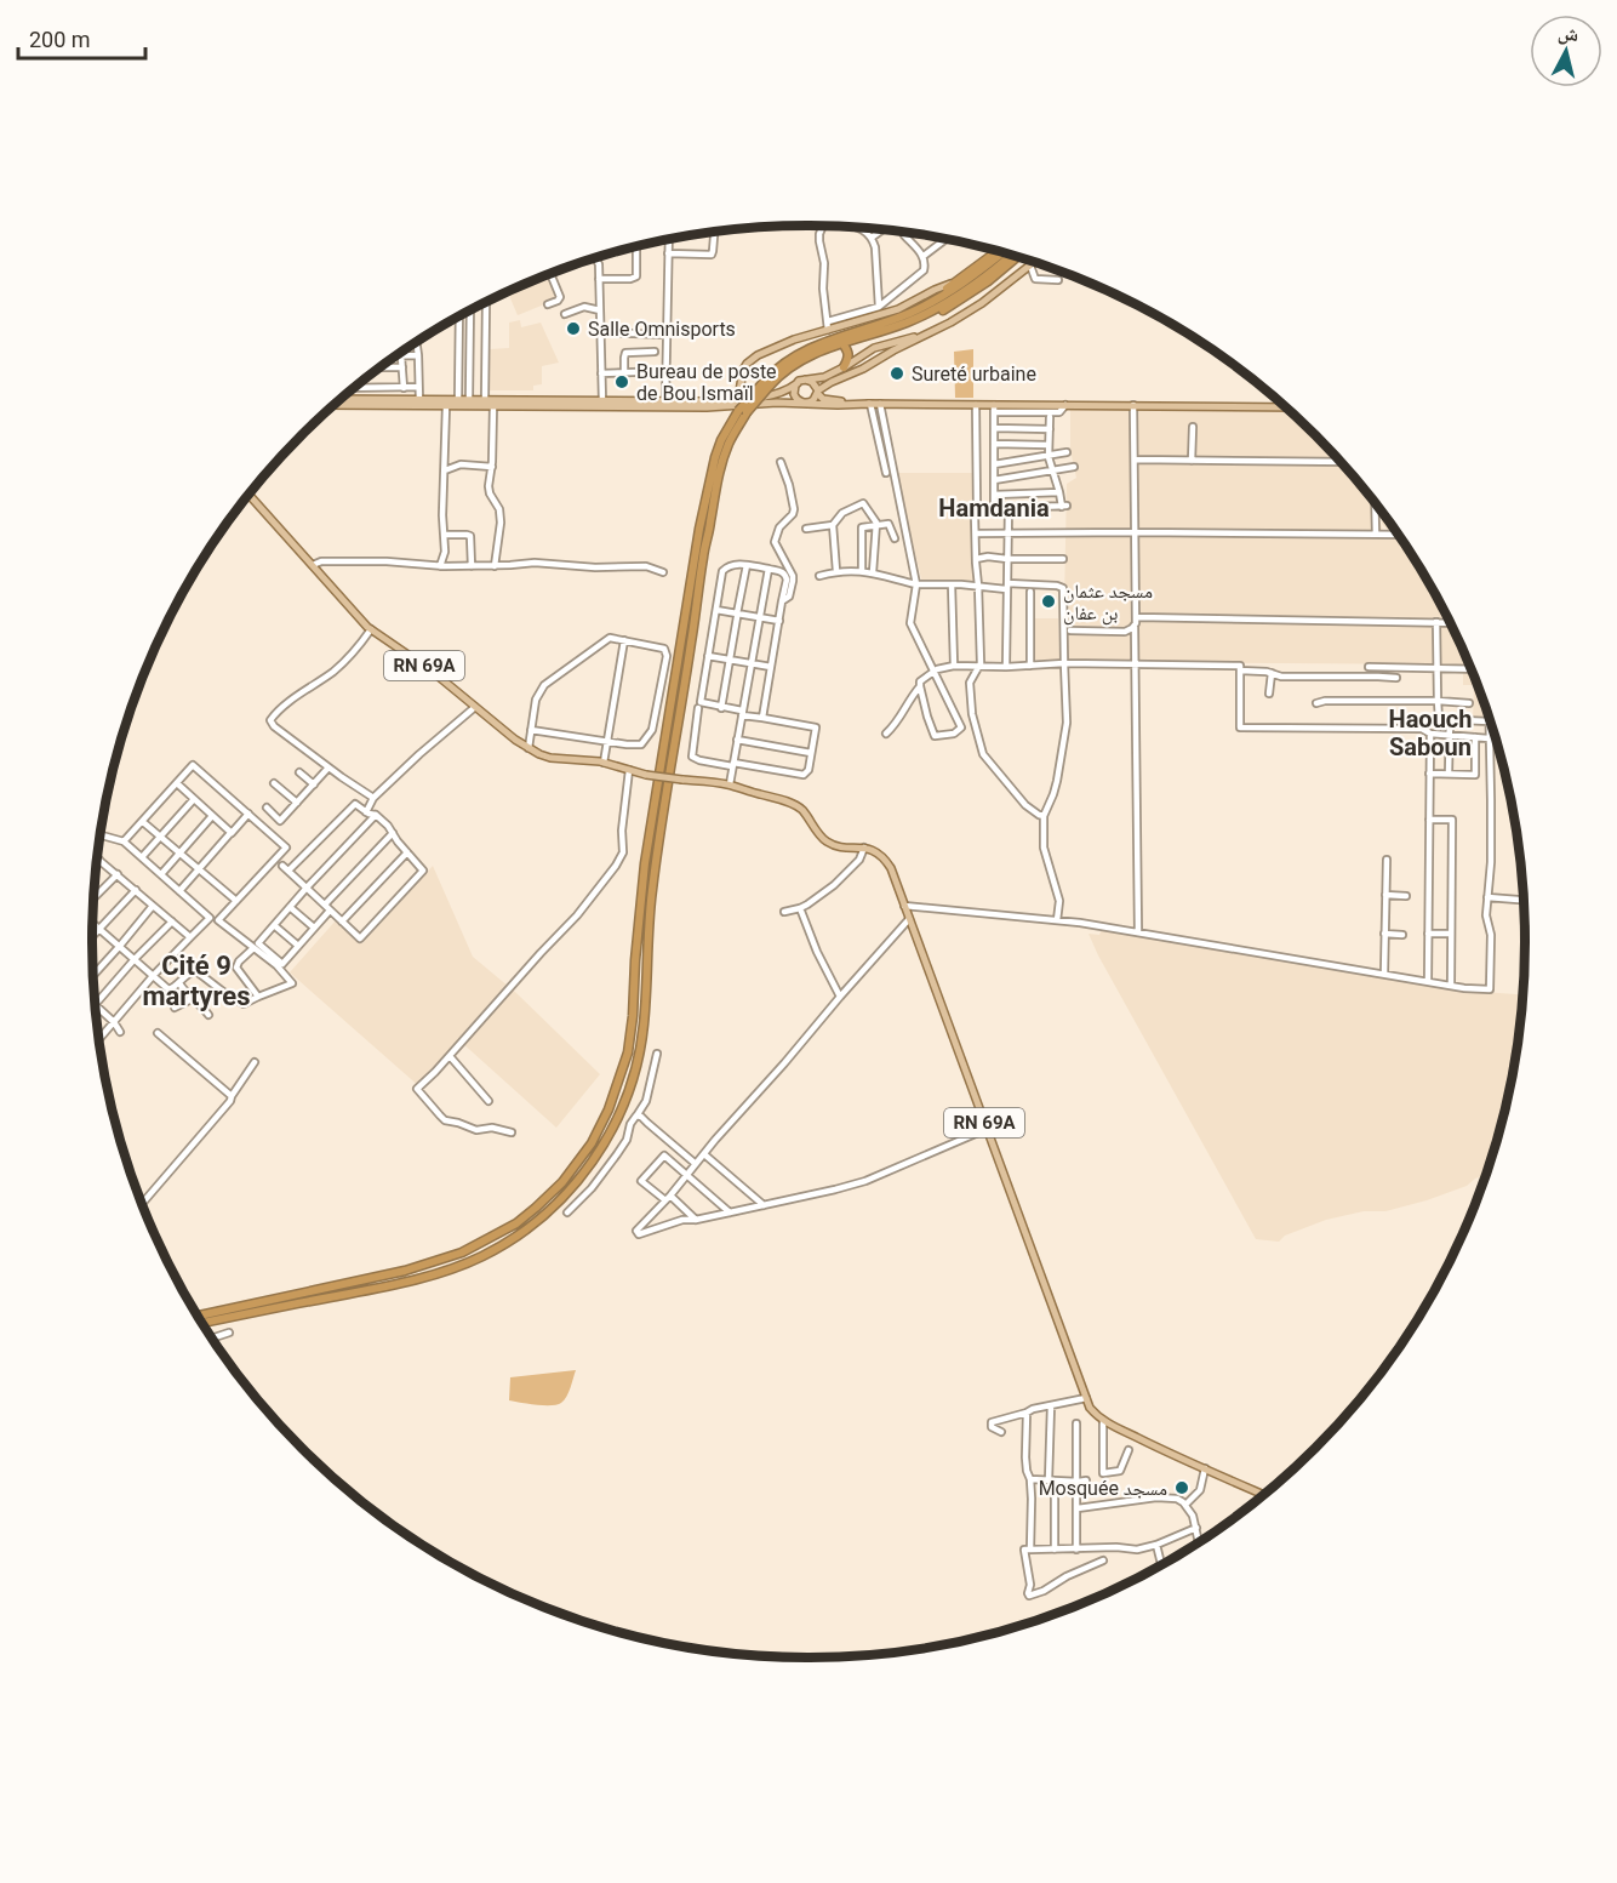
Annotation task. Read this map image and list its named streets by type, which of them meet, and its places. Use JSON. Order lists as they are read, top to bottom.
{
  "streets": {
    "main road": ["RN 69A"]
  },
  "districts": ["Hamdania", "Haouch Saboun", "Cité 9 martyres"],
  "places": [
    "Salle Omnisports",
    "Sureté urbaine",
    "Bureau de poste de Bou Ismaïl",
    "مسجد عثمان بن عفان",
    "Mosquée مسجد"
  ],
  "scale_bar": "200 m",
  "north": "top"
}
